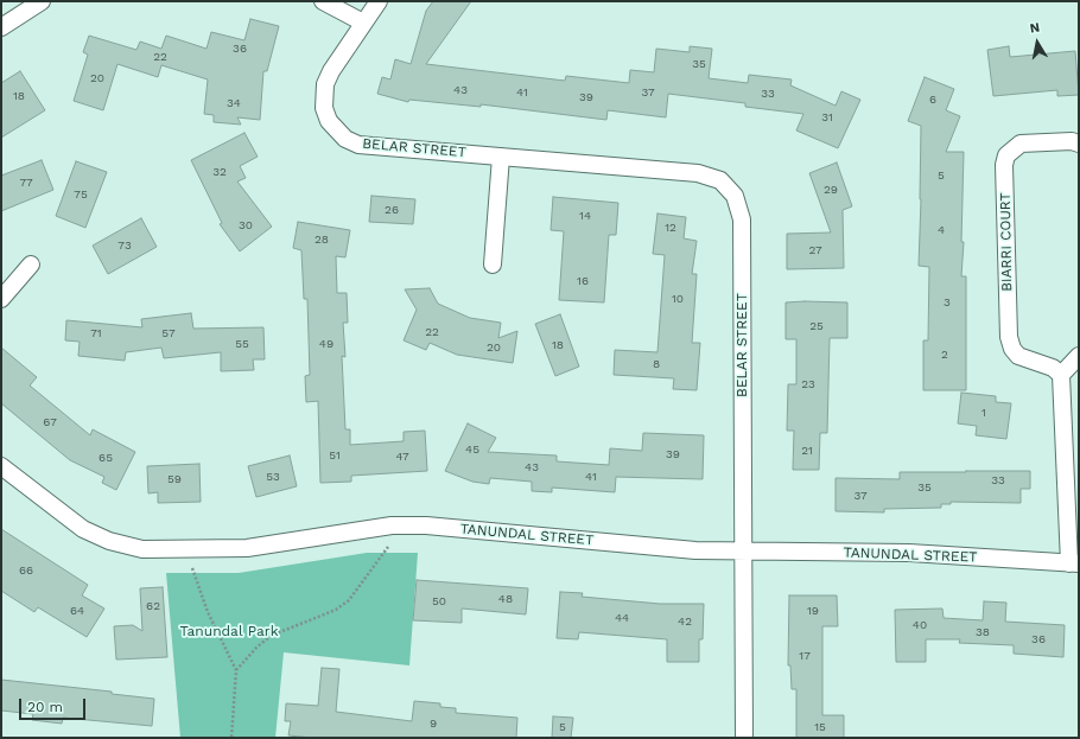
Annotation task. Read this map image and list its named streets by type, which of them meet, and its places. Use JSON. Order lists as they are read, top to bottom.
{
  "streets": {
    "street": ["BELAR STREET", "BIARRI COURT", "TANUNDAL STREET"]
  },
  "crossings": [
    ["BELAR STREET", "TANUNDAL STREET"]
  ],
  "parks": ["Tanundal Park"],
  "house_numbers": [
    "36",
    "22",
    "35",
    "20",
    "43",
    "41",
    "37",
    "33",
    "18",
    "39",
    "6",
    "34",
    "31",
    "32",
    "5",
    "77",
    "29",
    "75",
    "26",
    "14",
    "30",
    "12",
    "4",
    "28",
    "73",
    "27",
    "16",
    "10",
    "3",
    "25",
    "22",
    "71",
    "57",
    "55",
    "49",
    "18",
    "20",
    "2",
    "8",
    "23",
    "1",
    "67",
    "45",
    "21",
    "39",
    "51",
    "47",
    "65",
    "43",
    "53",
    "41",
    "59",
    "33",
    "35",
    "37",
    "66",
    "48",
    "50",
    "62",
    "64",
    "19",
    "44",
    "42",
    "40",
    "38",
    "36",
    "17",
    "9",
    "5",
    "15"
  ],
  "scale_bar": "20 m",
  "north": "top"
}
